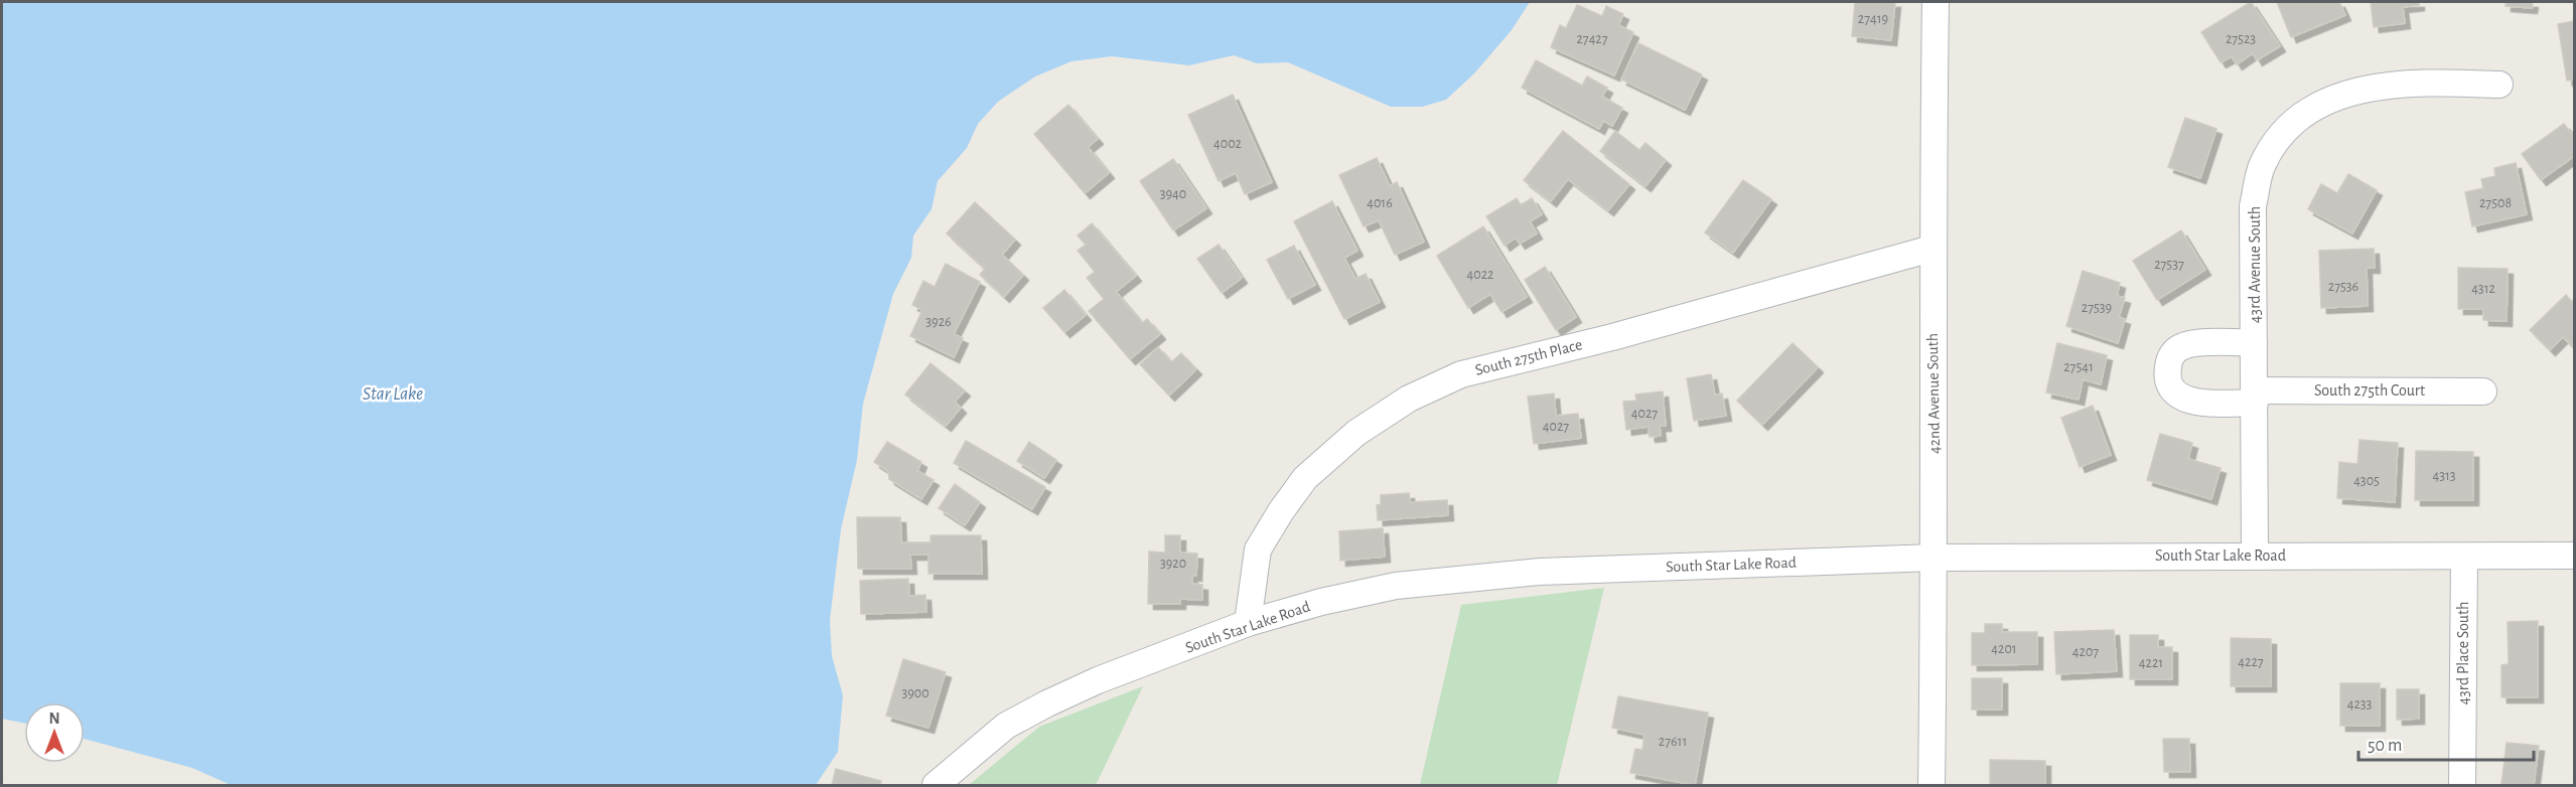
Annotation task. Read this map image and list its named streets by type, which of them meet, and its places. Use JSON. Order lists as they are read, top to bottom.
{
  "streets": {
    "street": [
      "43rd Avenue South",
      "South 275th Place",
      "South 275th Court",
      "42nd Avenue South",
      "South Star Lake Road",
      "43rd Place South"
    ]
  },
  "crossings": [
    ["43rd Avenue South", "South 275th Court"],
    ["43rd Avenue South", "South Star Lake Road"],
    ["South 275th Place", "42nd Avenue South"],
    ["South 275th Place", "South Star Lake Road"],
    ["42nd Avenue South", "South Star Lake Road"],
    ["South Star Lake Road", "43rd Place South"]
  ],
  "water": ["Star Lake"],
  "house_numbers": [
    "27419",
    "27427",
    "27523",
    "4002",
    "3940",
    "4016",
    "27508",
    "27537",
    "4022",
    "27536",
    "4312",
    "27539",
    "3926",
    "27541",
    "4027",
    "4027",
    "4313",
    "4305",
    "3920",
    "4201",
    "4207",
    "4227",
    "4221",
    "3900",
    "4233",
    "27611"
  ],
  "scale_bar": "50 m",
  "north": "top"
}
